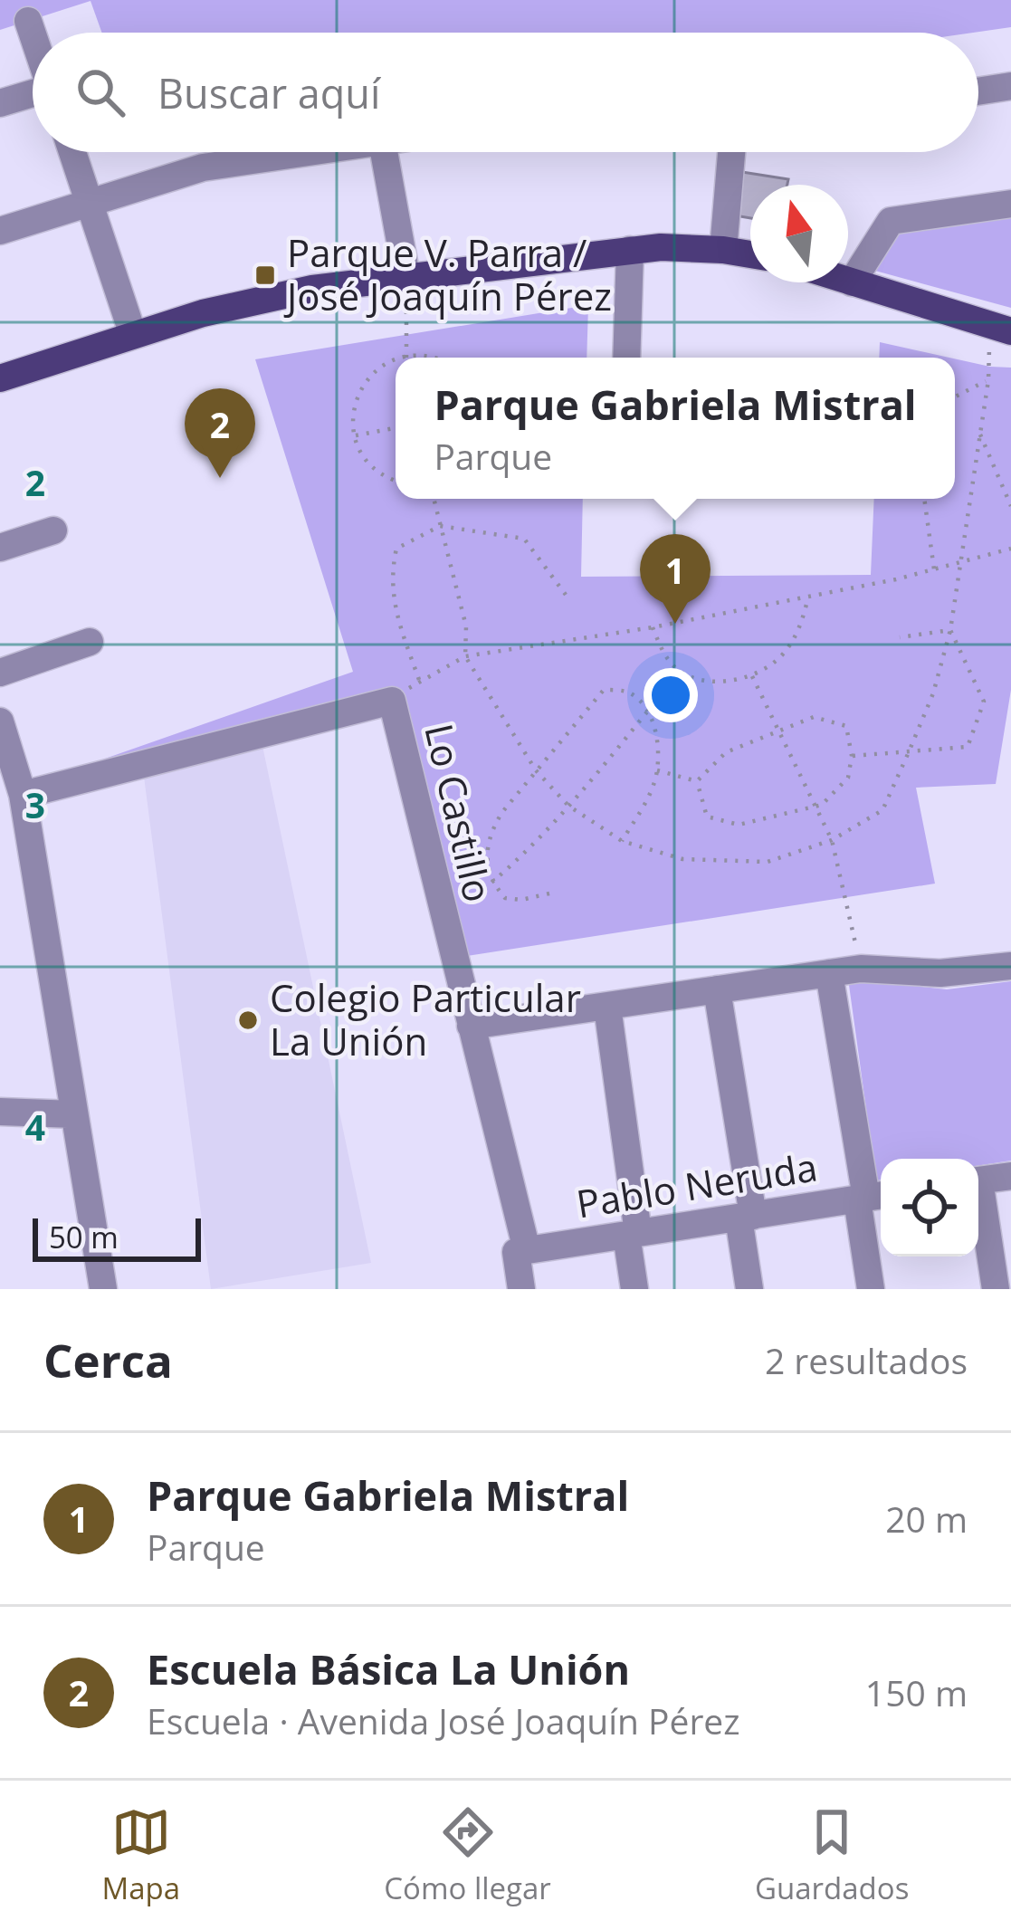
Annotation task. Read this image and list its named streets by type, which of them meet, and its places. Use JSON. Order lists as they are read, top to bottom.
{
  "streets": {
    "street": ["Lo Castillo", "Pablo Neruda"]
  },
  "crossings": [
    ["Lo Castillo", "Pablo Neruda"]
  ],
  "places": {
    "transit": ["Parque V. Parra / José Joaquín Pérez"],
    "other": ["Colegio Particular La Unión"]
  },
  "scale_bar": "50 m",
  "north": "top",
  "page": {
    "search": "Buscar aquí",
    "popup": ["Parque Gabriela Mistral", "Parque"],
    "pins": ["2", "1"],
    "scale": "50 m",
    "heading": ["Cerca", "2 resultados"],
    "list": [
      {
        "mark": "1",
        "name": "Parque Gabriela Mistral",
        "note": "Parque",
        "value": "20 m"
      },
      {
        "mark": "2",
        "name": "Escuela Básica La Unión",
        "note": "Escuela · Avenida José Joaquín Pérez",
        "value": "150 m"
      }
    ],
    "nav": ["Mapa", "Cómo llegar", "Guardados"]
  },
  "grid": {
    "rows": ["2", "3", "4"]
  }
}
